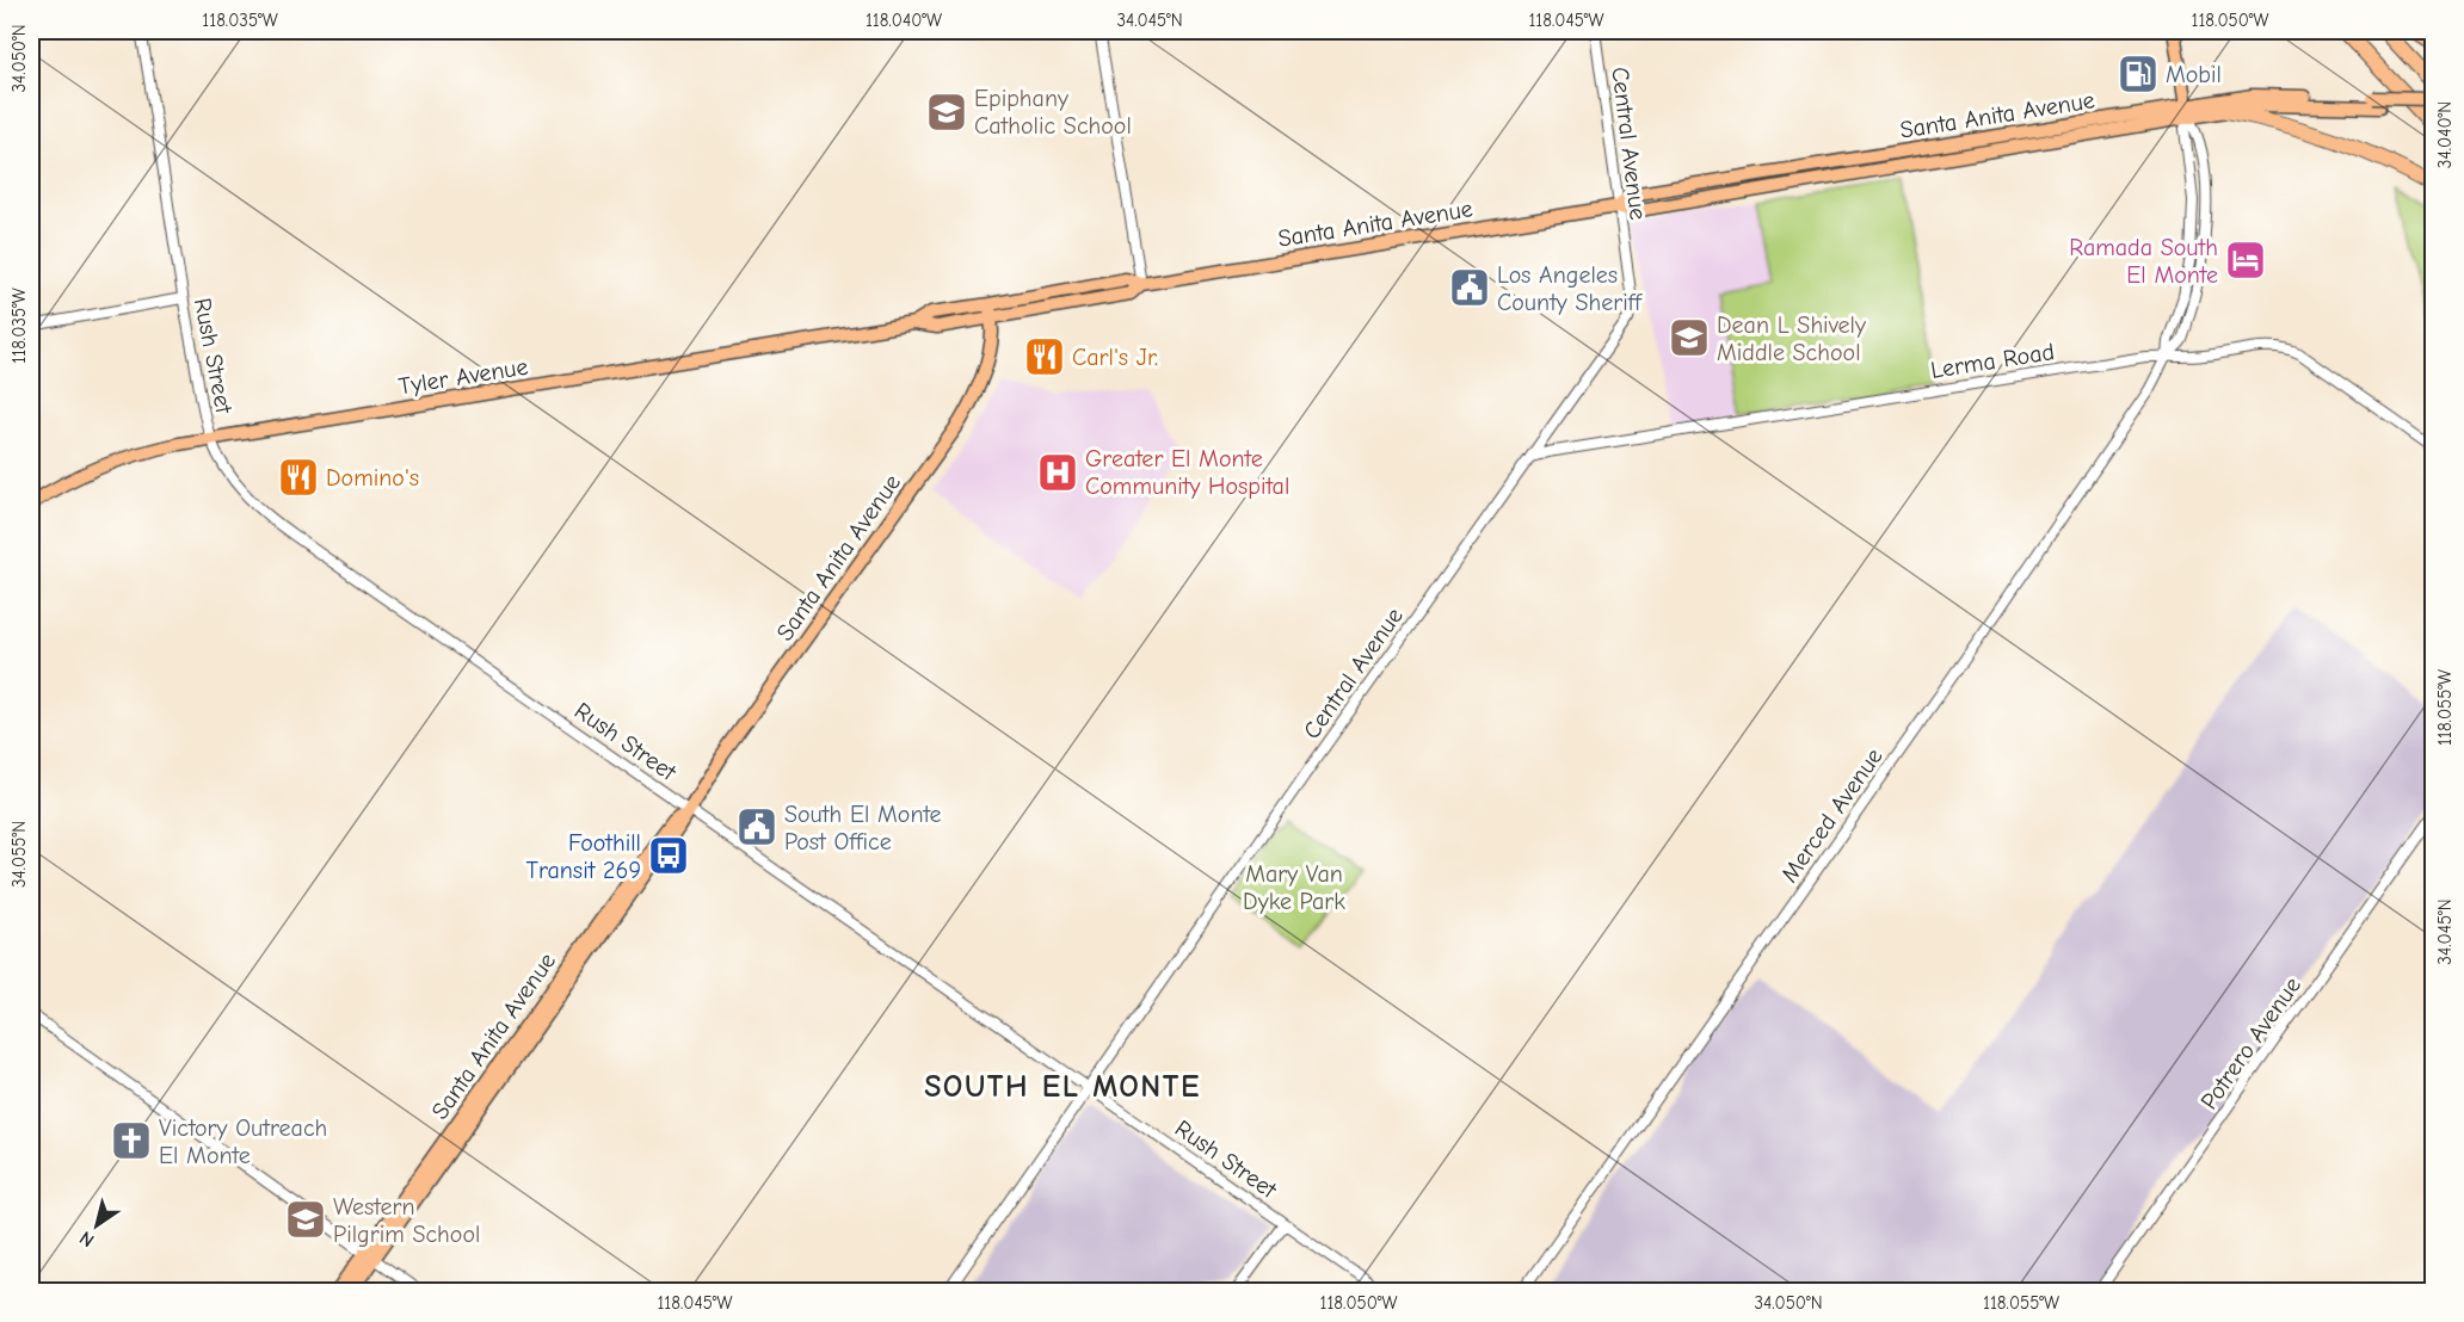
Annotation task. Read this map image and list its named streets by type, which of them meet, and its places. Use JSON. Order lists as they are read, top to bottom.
{
  "streets": {
    "main road": ["Santa Anita Avenue", "Tyler Avenue"],
    "street": [
      "Central Avenue",
      "Rush Street",
      "Lerma Road",
      "Merced Avenue",
      "Potrero Avenue"
    ]
  },
  "crossings": [
    ["Santa Anita Avenue", "Central Avenue"],
    ["Santa Anita Avenue", "Rush Street"],
    ["Santa Anita Avenue", "Tyler Avenue"],
    ["Santa Anita Avenue", "Merced Avenue"],
    ["Central Avenue", "Rush Street"],
    ["Central Avenue", "Lerma Road"],
    ["Rush Street", "Tyler Avenue"],
    ["Lerma Road", "Merced Avenue"]
  ],
  "districts": ["SOUTH EL MONTE"],
  "parks": ["Mary Van Dyke Park"],
  "places": {
    "fuel station": ["Mobil"],
    "school or university": ["Epiphany Catholic School", "Dean L Shively Middle School", "Western Pilgrim School"],
    "hotel": ["Ramada South El Monte"],
    "public building": ["Los Angeles County Sheriff", "South El Monte Post Office"],
    "restaurant": ["Carl's Jr.", "Domino's"],
    "hospital": ["Greater El Monte Community Hospital"],
    "bus stop": ["Foothill Transit 269"],
    "church": ["Victory Outreach El Monte"]
  },
  "north": "bottom left",
  "coordinates": [
    "118.035°W",
    "118.040°W",
    "34.045°N",
    "118.045°W",
    "118.050°W",
    "34.050°N",
    "34.040°N",
    "118.055°W",
    "34.055°N"
  ]
}
